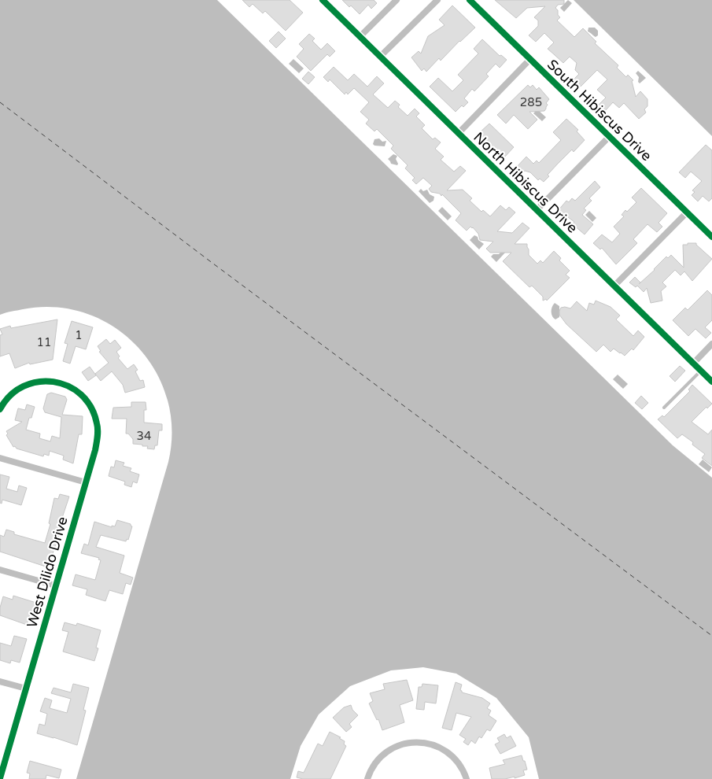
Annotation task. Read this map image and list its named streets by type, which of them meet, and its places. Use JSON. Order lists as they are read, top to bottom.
{
  "streets": {
    "street": ["South Hibiscus Drive", "North Hibiscus Drive", "West Dilido Drive"]
  },
  "house_numbers": [
    "285",
    "1",
    "11",
    "34"
  ]
}
